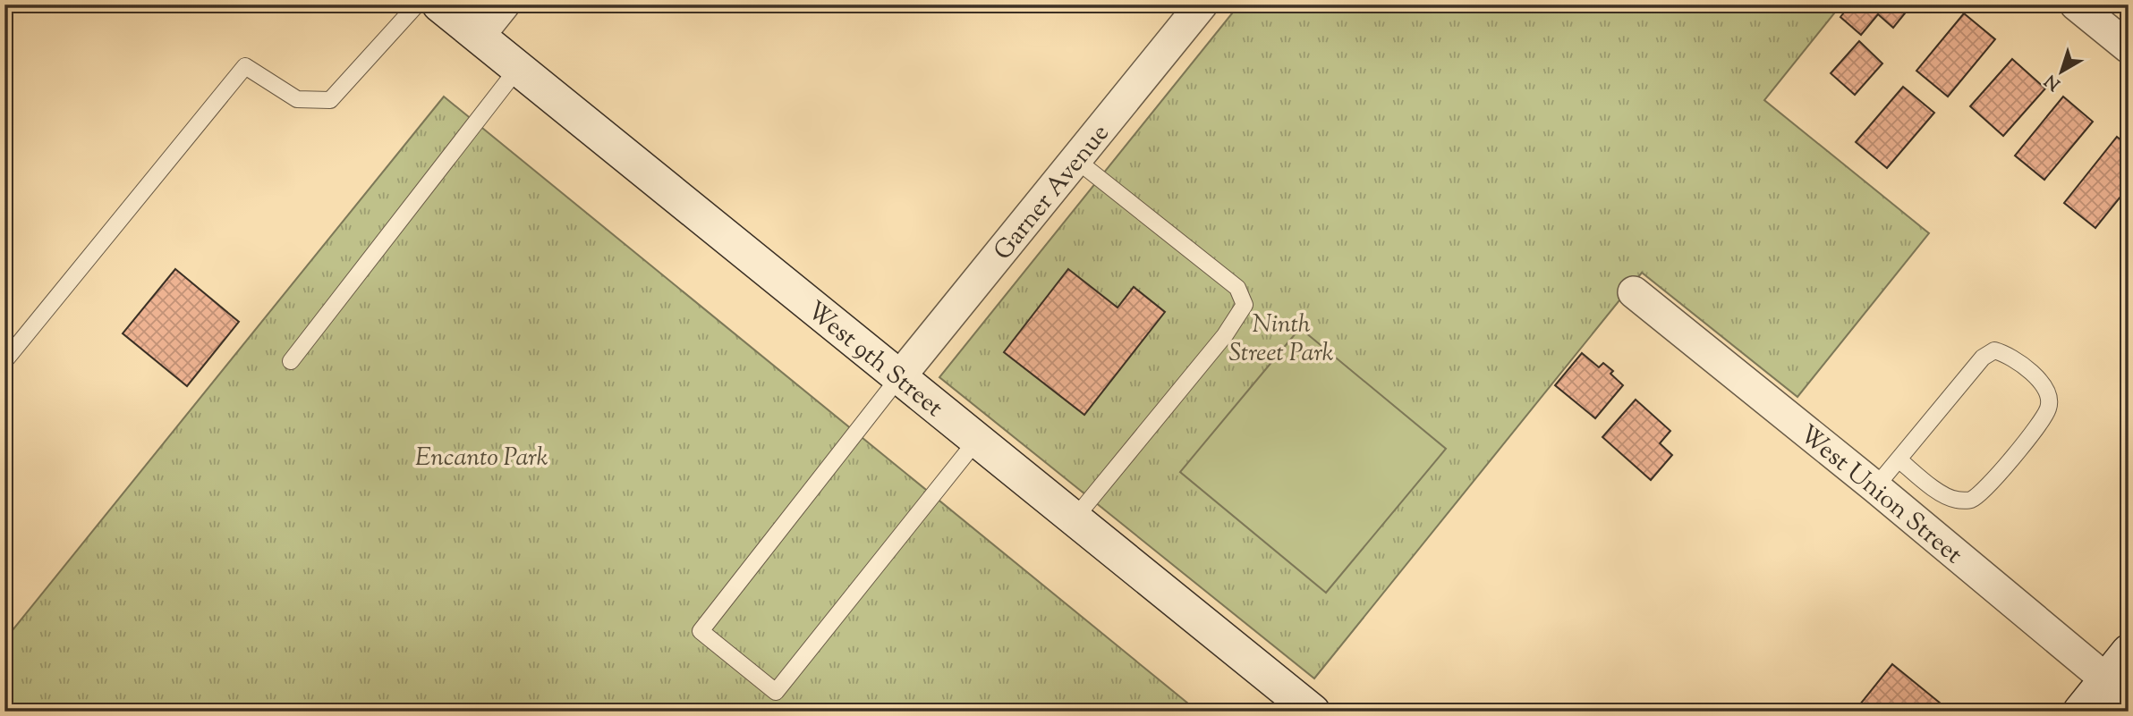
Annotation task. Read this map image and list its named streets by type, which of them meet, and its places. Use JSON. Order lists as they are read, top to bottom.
{
  "streets": {
    "street": ["Garner Avenue", "West 9th Street", "West Union Street"]
  },
  "crossings": [
    ["Garner Avenue", "West 9th Street"]
  ],
  "parks": ["Ninth Street Park", "Encanto Park"],
  "north": "bottom left"
}
